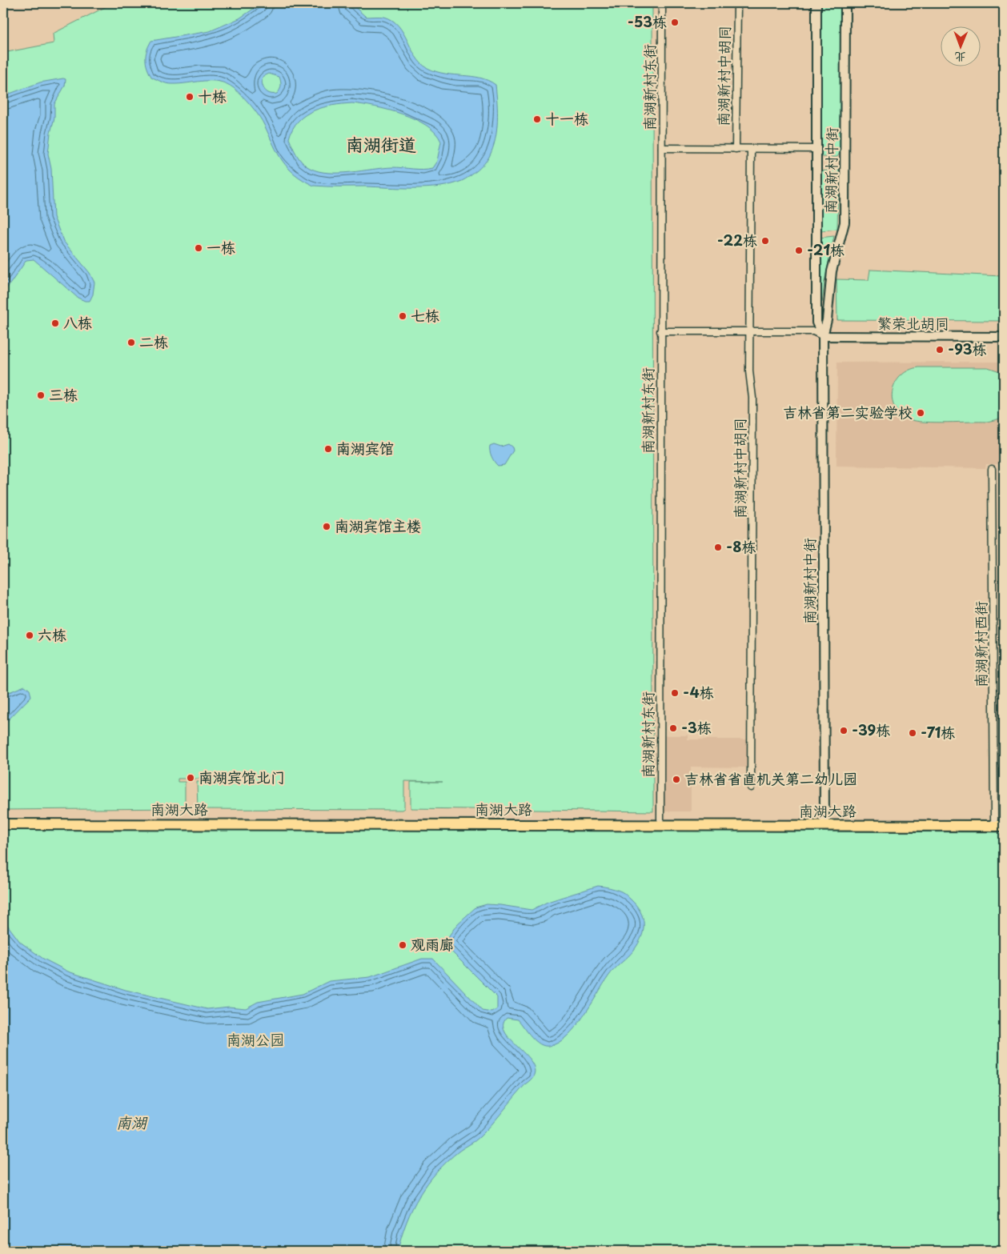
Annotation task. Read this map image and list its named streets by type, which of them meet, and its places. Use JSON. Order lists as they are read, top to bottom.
{
  "streets": {
    "main road": ["南湖大路"],
    "street": [
      "南湖新村中胡同",
      "南湖新村东街",
      "南湖新村中街",
      "繁荣北胡同",
      "南湖新村西街"
    ]
  },
  "crossings": [
    ["南湖新村东街", "南湖大路"],
    ["南湖新村中街", "繁荣北胡同"],
    ["南湖新村中街", "南湖大路"],
    ["南湖新村西街", "南湖大路"]
  ],
  "districts": ["南湖街道"],
  "water": ["南湖"],
  "parks": ["南湖公园"],
  "places": [
    "-53栋",
    "十栋",
    "十一栋",
    "-22栋",
    "一栋",
    "-21栋",
    "七栋",
    "八栋",
    "二栋",
    "-93栋",
    "三栋",
    "吉林省第二实验学校",
    "南湖宾馆",
    "南湖宾馆主楼",
    "-8栋",
    "六栋",
    "-4栋",
    "-3栋",
    "-39栋",
    "-71栋",
    "南湖宾馆北门",
    "吉林省省直机关第二幼儿园",
    "观雨廊"
  ],
  "north": "bottom"
}
